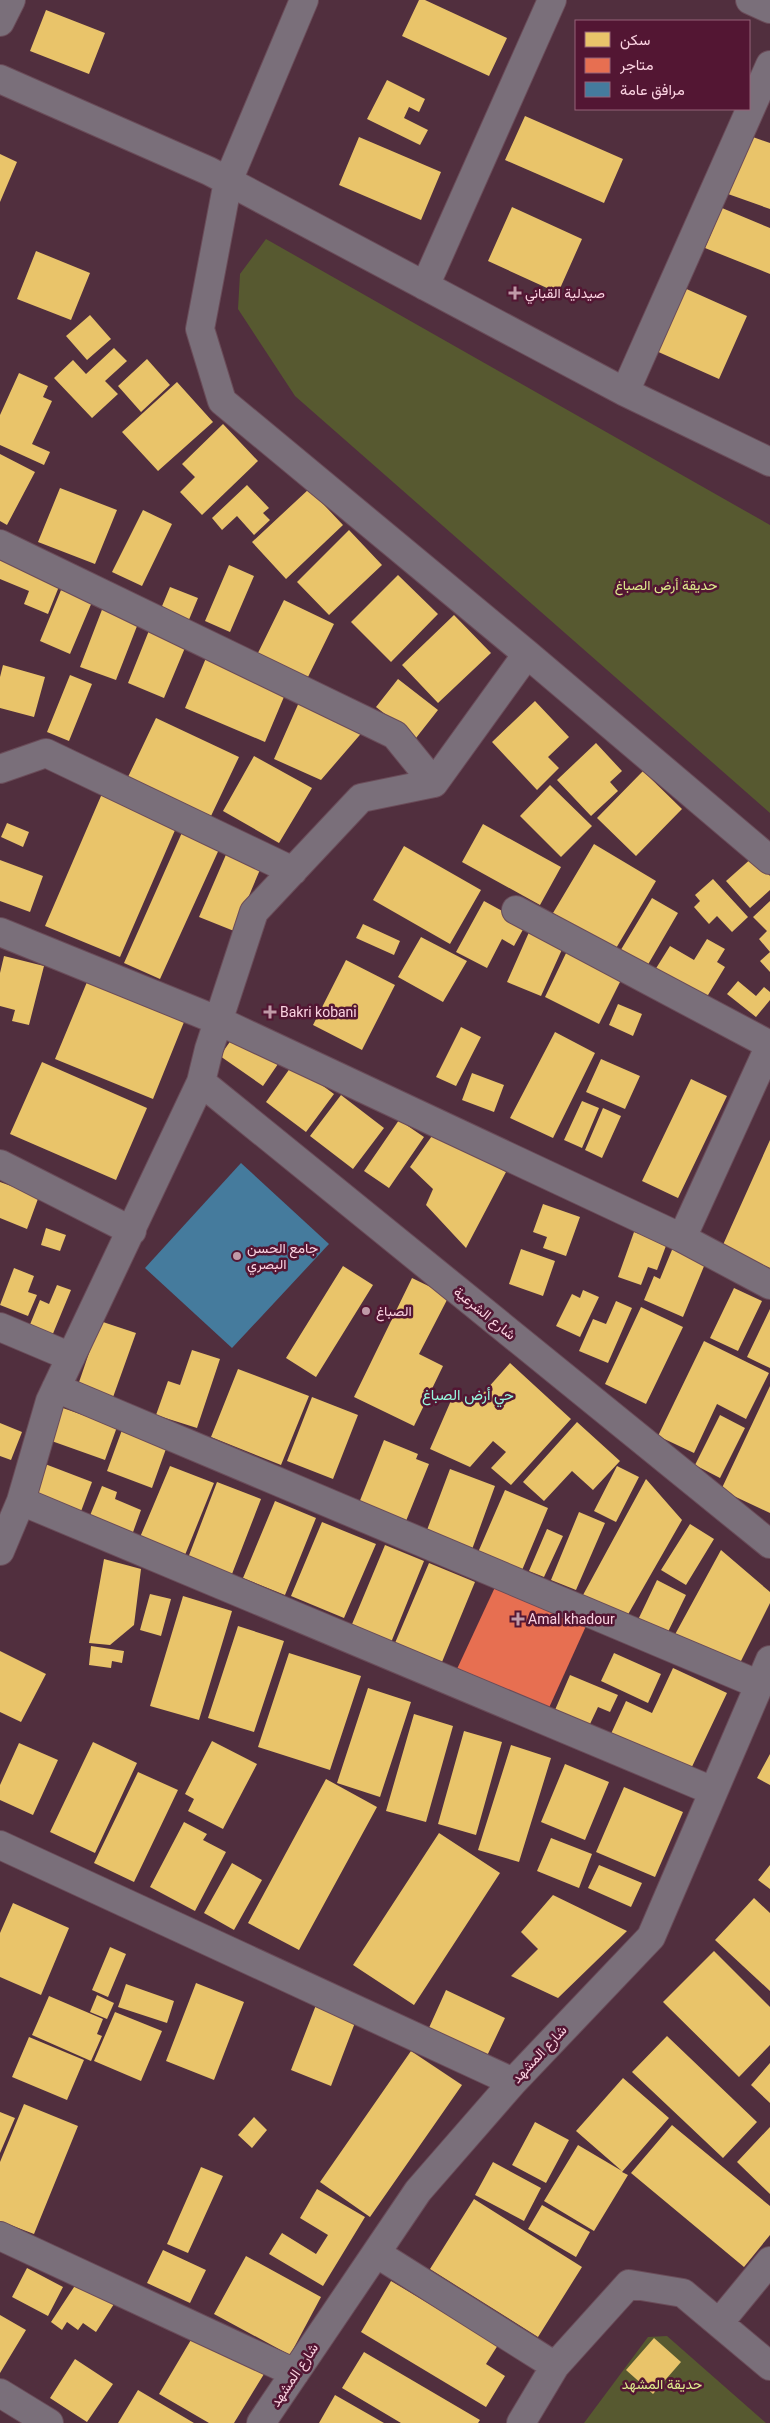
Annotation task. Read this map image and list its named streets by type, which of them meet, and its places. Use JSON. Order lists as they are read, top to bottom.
{
  "streets": {
    "street": ["شارع الشرعية", "شارع المشهد"]
  },
  "districts": ["حي أرض الصباغ"],
  "parks": ["حديقة أرض الصباغ", "حديقة المشهد"],
  "places": {
    "health": ["صيدلية القباني", "Bakri kobani", "Amal khadour"],
    "other": ["جامع الحسن البصري", "الصباغ"]
  },
  "legend": ["سكن", "متاجر", "مرافق عامة"]
}
